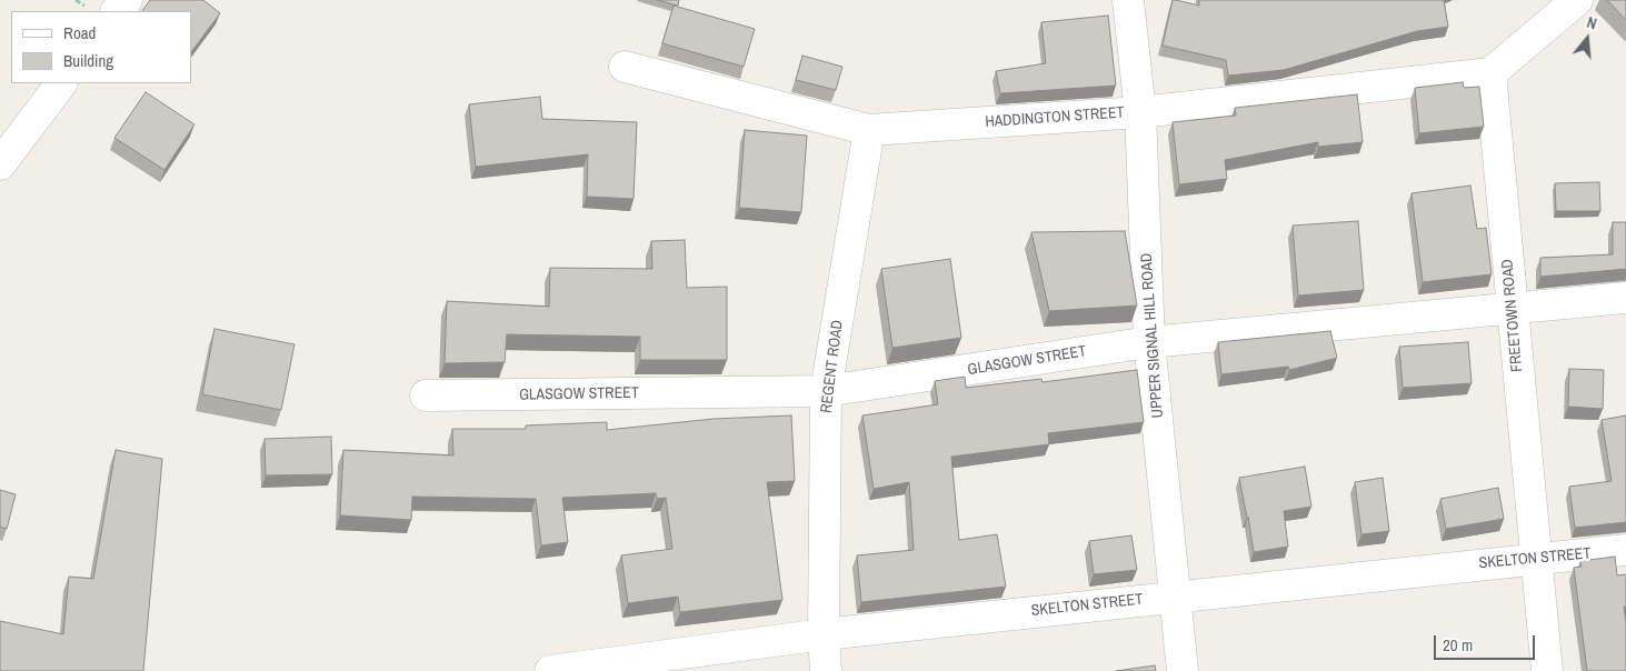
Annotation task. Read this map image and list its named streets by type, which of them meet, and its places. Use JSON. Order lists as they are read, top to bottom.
{
  "streets": {
    "street": [
      "HADDINGTON STREET",
      "FREETOWN ROAD",
      "UPPER SIGNAL HILL ROAD",
      "GLASGOW STREET",
      "REGENT ROAD",
      "SKELTON STREET"
    ]
  },
  "crossings": [
    ["HADDINGTON STREET", "FREETOWN ROAD"],
    ["HADDINGTON STREET", "UPPER SIGNAL HILL ROAD"],
    ["HADDINGTON STREET", "REGENT ROAD"],
    ["FREETOWN ROAD", "GLASGOW STREET"],
    ["FREETOWN ROAD", "SKELTON STREET"],
    ["UPPER SIGNAL HILL ROAD", "GLASGOW STREET"],
    ["UPPER SIGNAL HILL ROAD", "SKELTON STREET"],
    ["GLASGOW STREET", "REGENT ROAD"],
    ["REGENT ROAD", "SKELTON STREET"]
  ],
  "legend": ["Road", "Building"],
  "scale_bar": "20 m",
  "north": "top"
}
